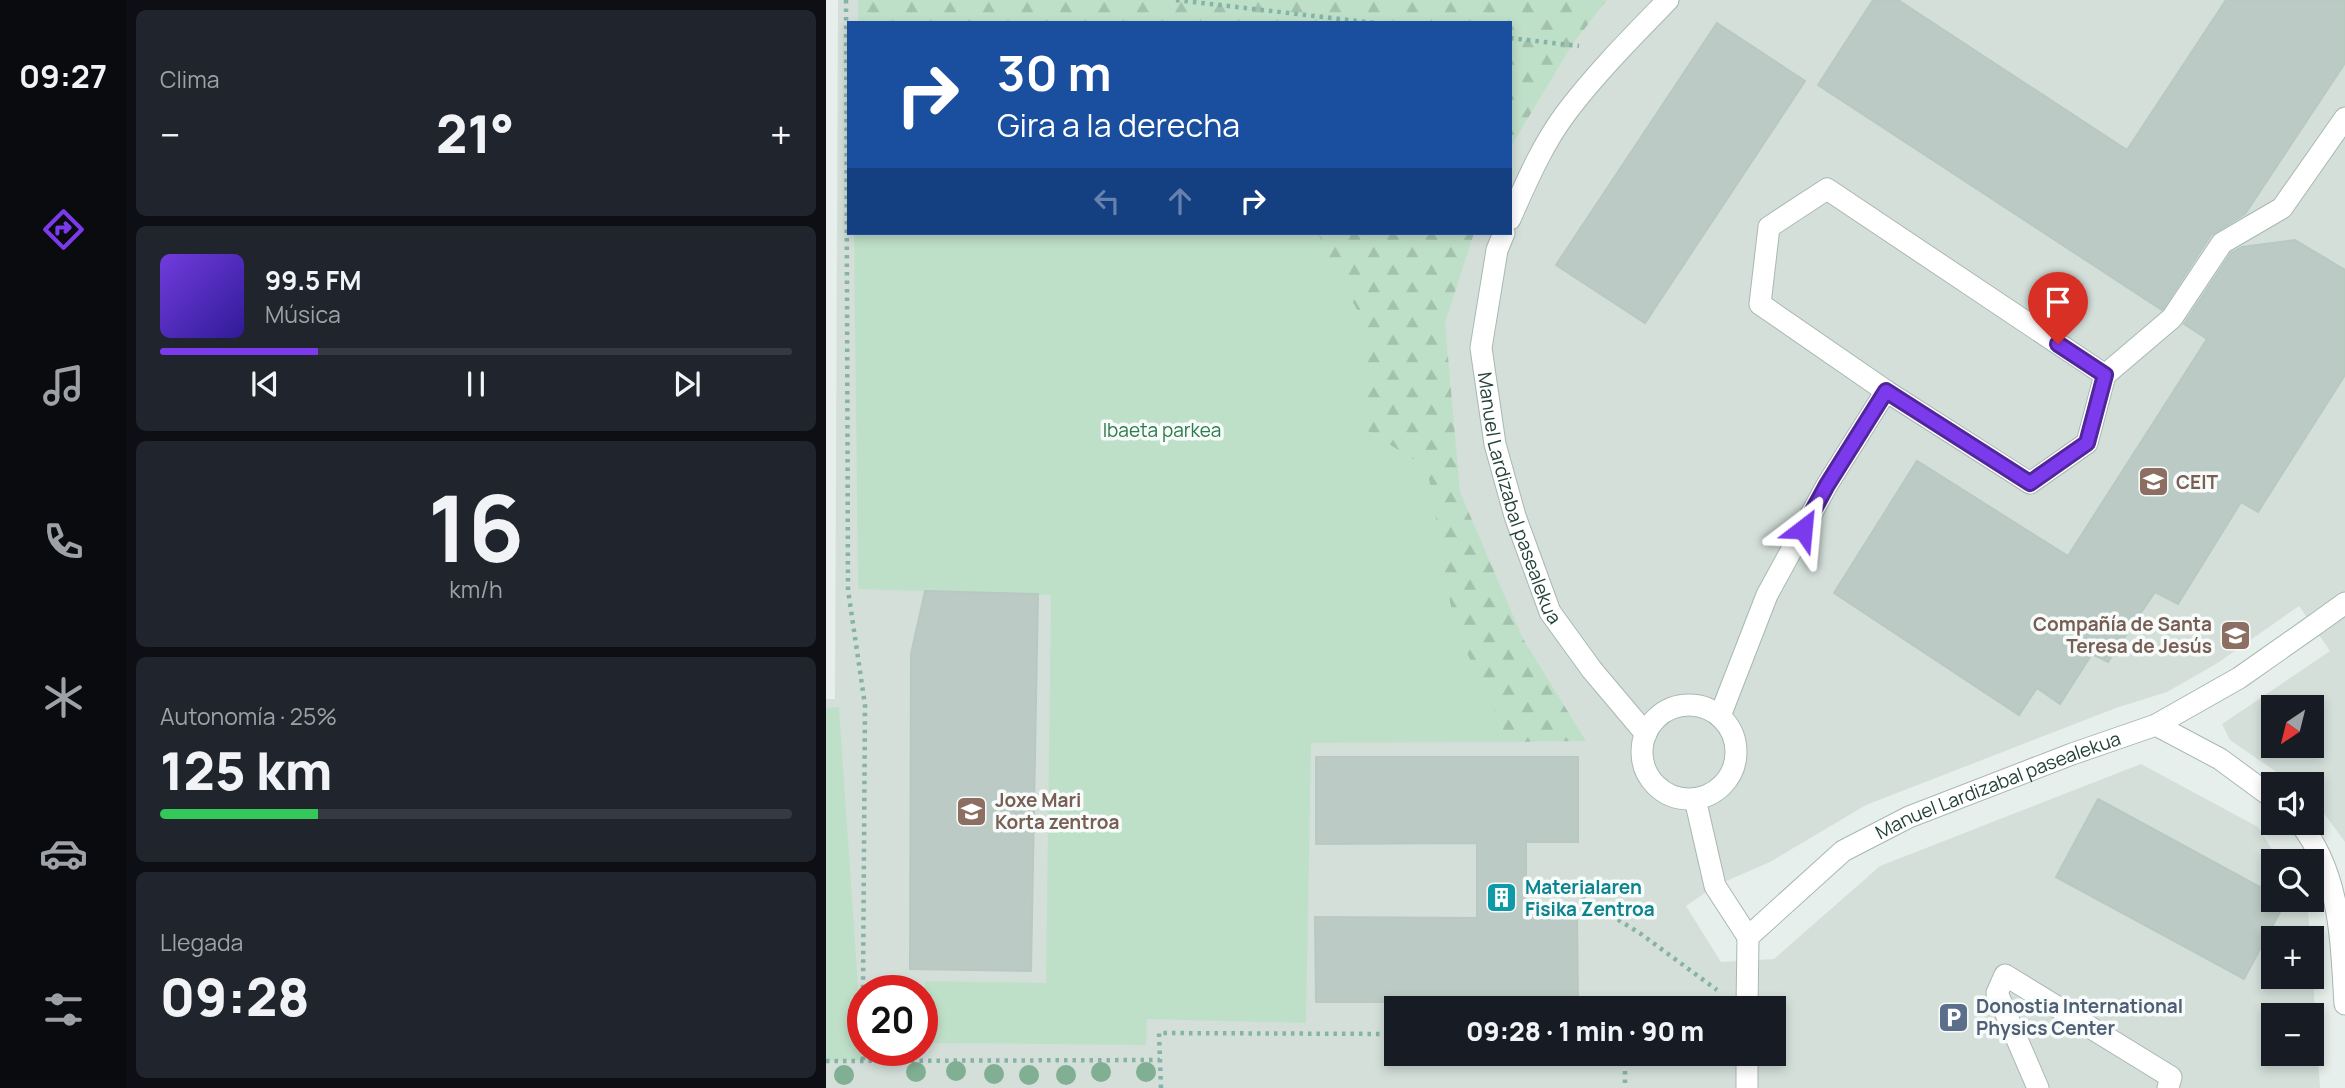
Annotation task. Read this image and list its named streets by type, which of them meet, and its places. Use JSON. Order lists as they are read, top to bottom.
{
  "streets": {
    "street": ["Manuel Lardizabal pasealekua"]
  },
  "parks": ["Ibaeta parkea"],
  "places": {
    "school or university": ["CEIT", "Compañía de Santa Teresa de Jesús", "Joxe Mari Korta zentroa"],
    "building": ["Materialaren Fisika Zentroa"],
    "parking": ["Donostia International Physics Center"]
  },
  "north": "bottom left",
  "page": {
    "tabs": "09:27",
    "tile": [
      "Clima",
      ["16", "km/h"],
      ["Autonomía · 25%", "125 km"],
      ["Llegada", "09:28"]
    ],
    "turn": ["30 m", "Gira a la derecha"],
    "heat": ["−", "21°", "+"],
    "song": ["99.5 FM", "Música"],
    "map_buttons": ["+", "−"],
    "limit": "20",
    "trip": "09:28 · 1 min · 90 m"
  }
}
